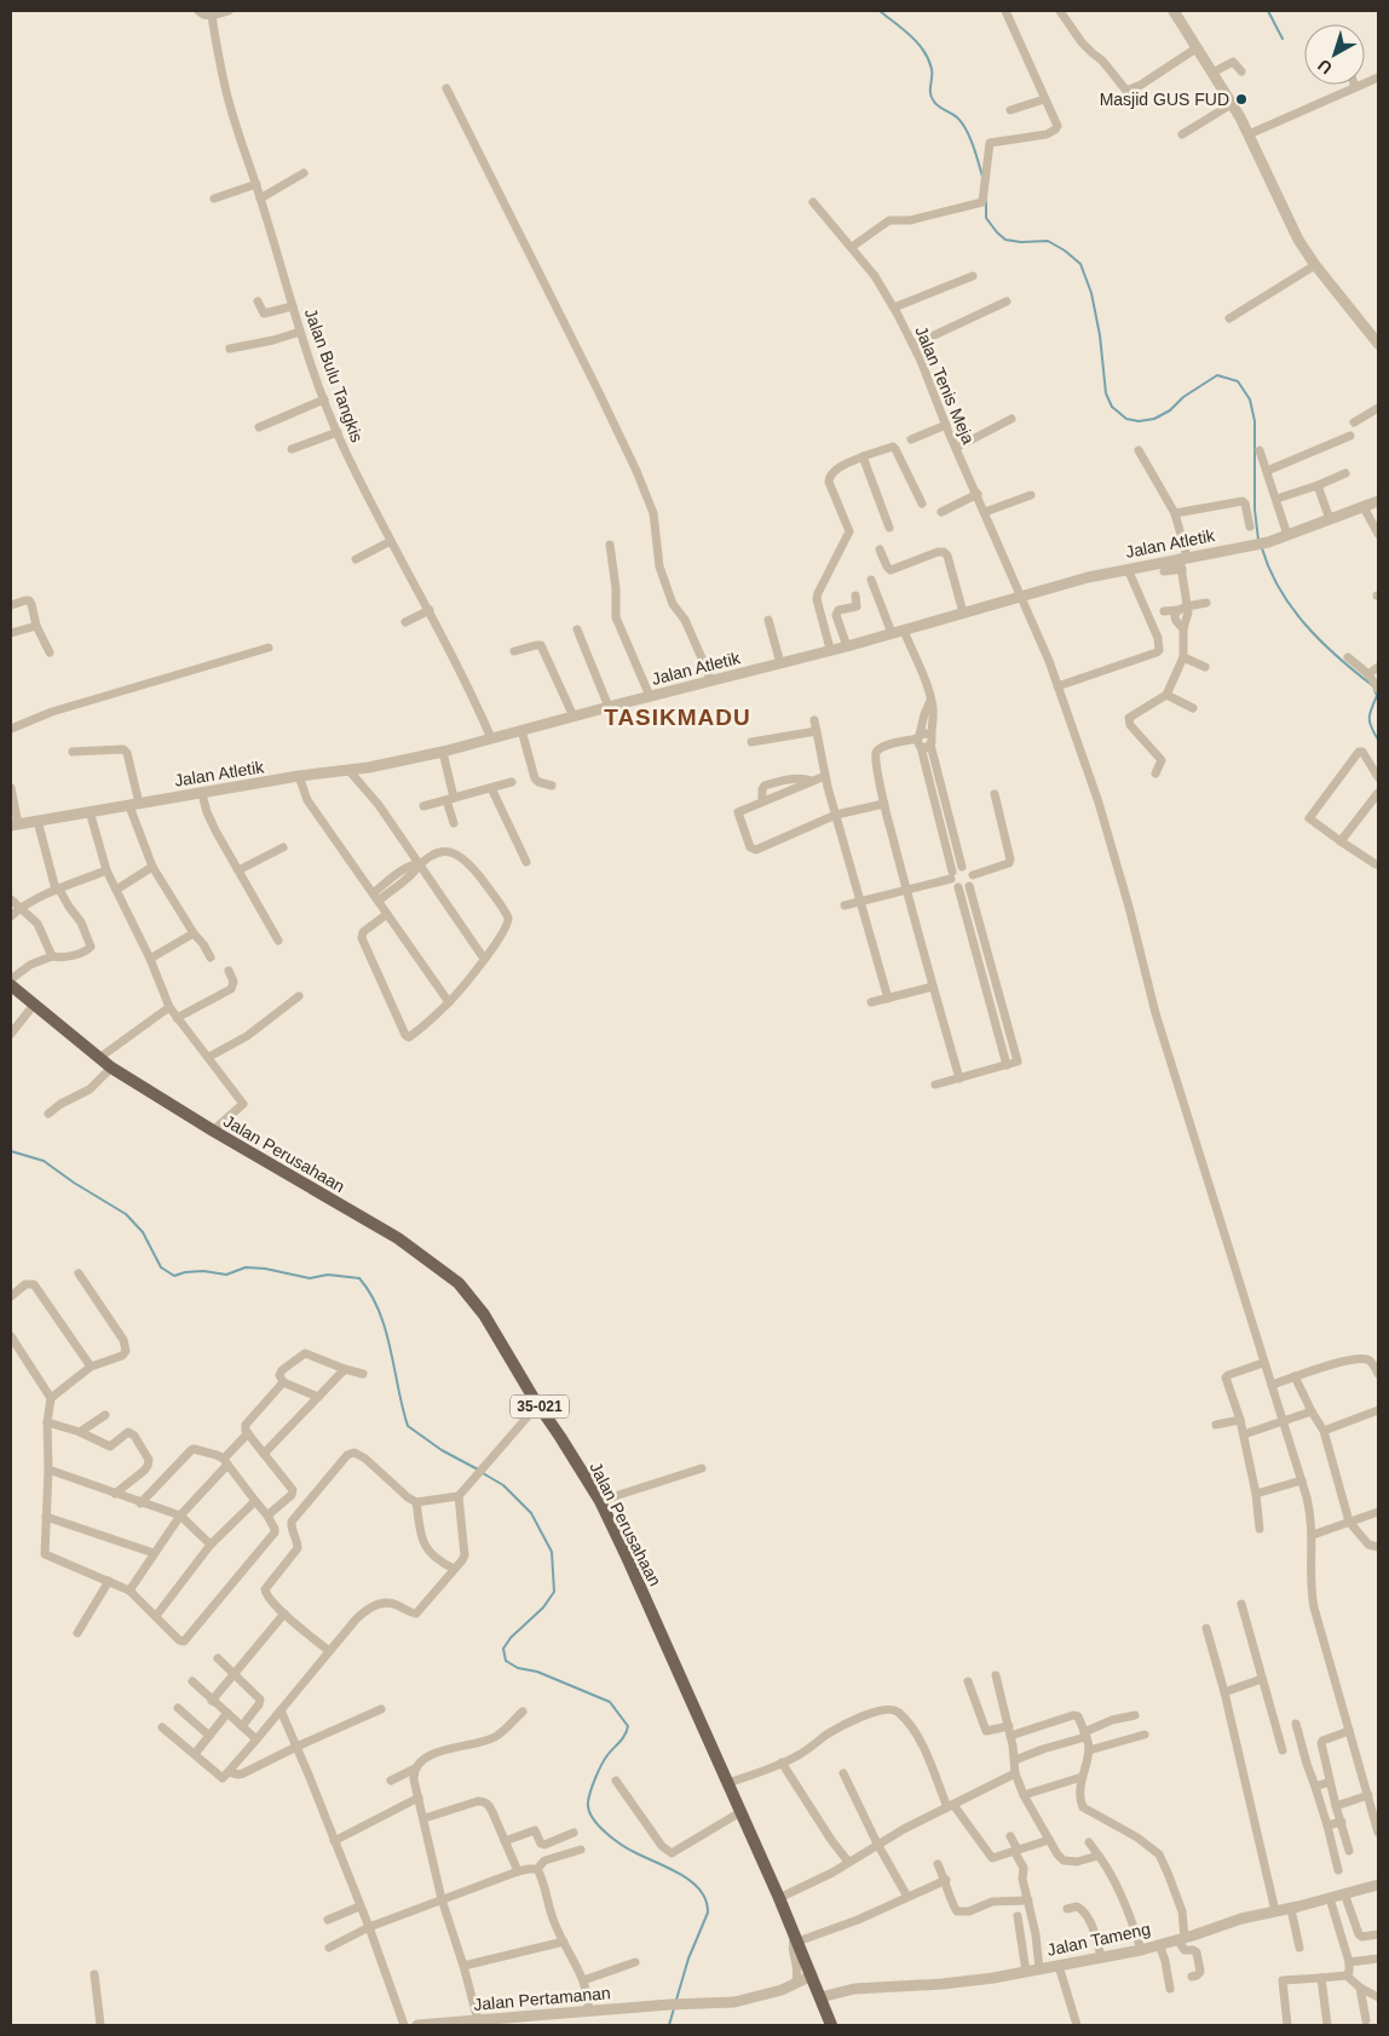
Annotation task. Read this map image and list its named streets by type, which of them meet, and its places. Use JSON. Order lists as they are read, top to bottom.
{
  "streets": {
    "main road": ["Jalan Perusahaan", "35-021"],
    "street": [
      "Jalan Bulu Tangkis",
      "Jalan Tenis Meja",
      "Jalan Atletik",
      "Jalan Tameng",
      "Jalan Pertamanan"
    ]
  },
  "crossings": [
    ["Jalan Bulu Tangkis", "Jalan Atletik"],
    ["Jalan Tenis Meja", "Jalan Atletik"],
    ["Jalan Perusahaan", "Jalan Tameng"],
    ["Jalan Perusahaan", "Jalan Pertamanan"]
  ],
  "districts": ["TASIKMADU"],
  "places": ["Masjid GUS FUD"],
  "north": "bottom left"
}
